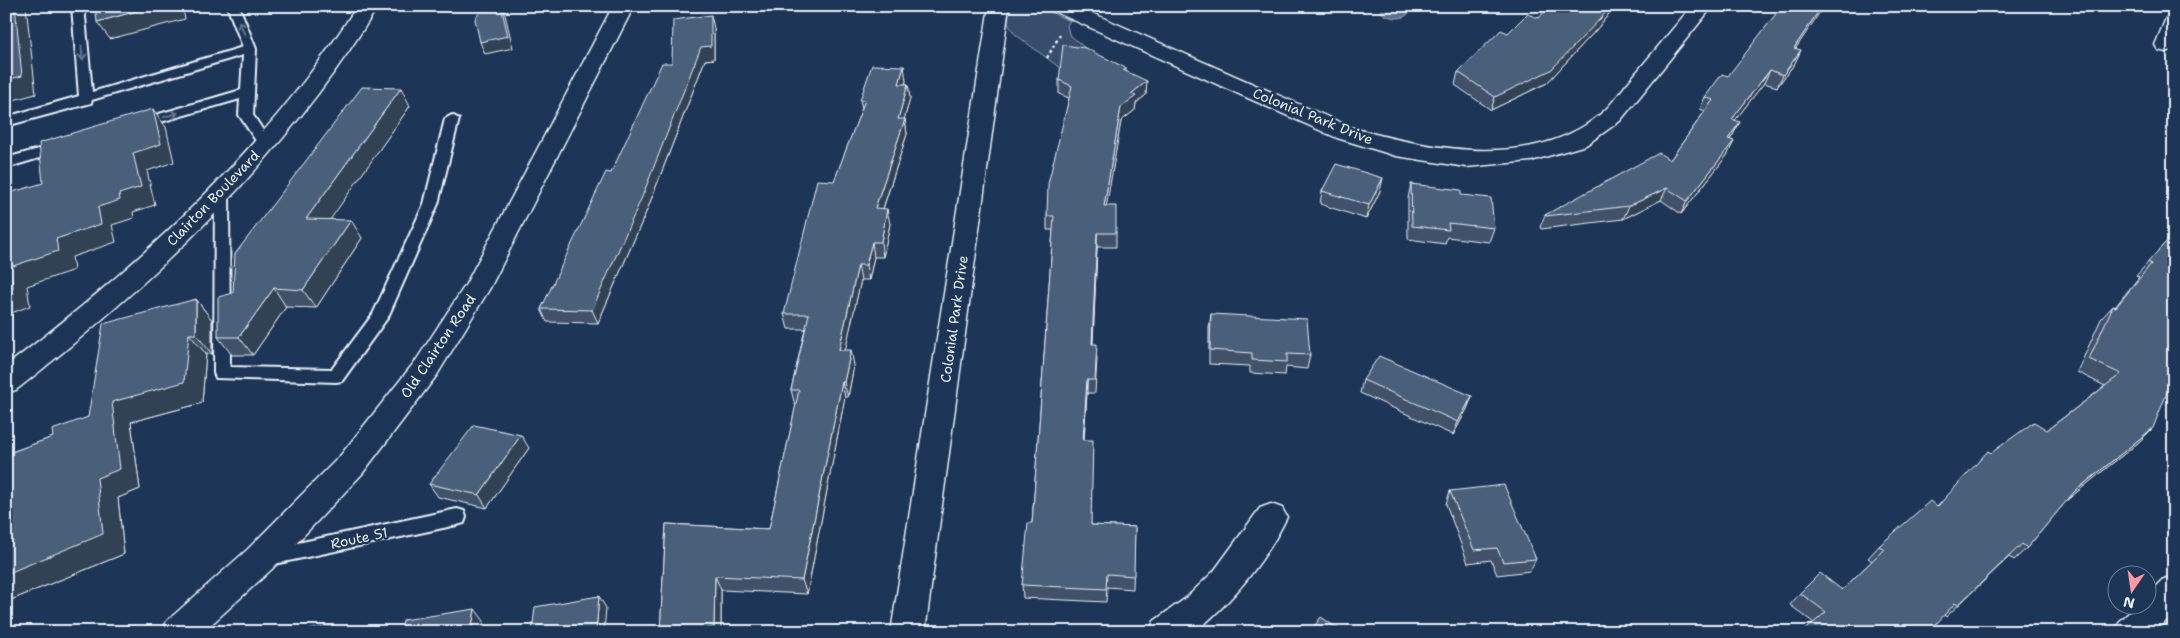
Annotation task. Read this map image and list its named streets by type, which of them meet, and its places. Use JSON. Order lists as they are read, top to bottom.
{
  "streets": {
    "main road": ["Colonial Park Drive", "Clairton Boulevard", "Old Clairton Road"],
    "lane": ["Route 51"]
  },
  "crossings": [
    ["Old Clairton Road", "Route 51"]
  ],
  "north": "bottom"
}
